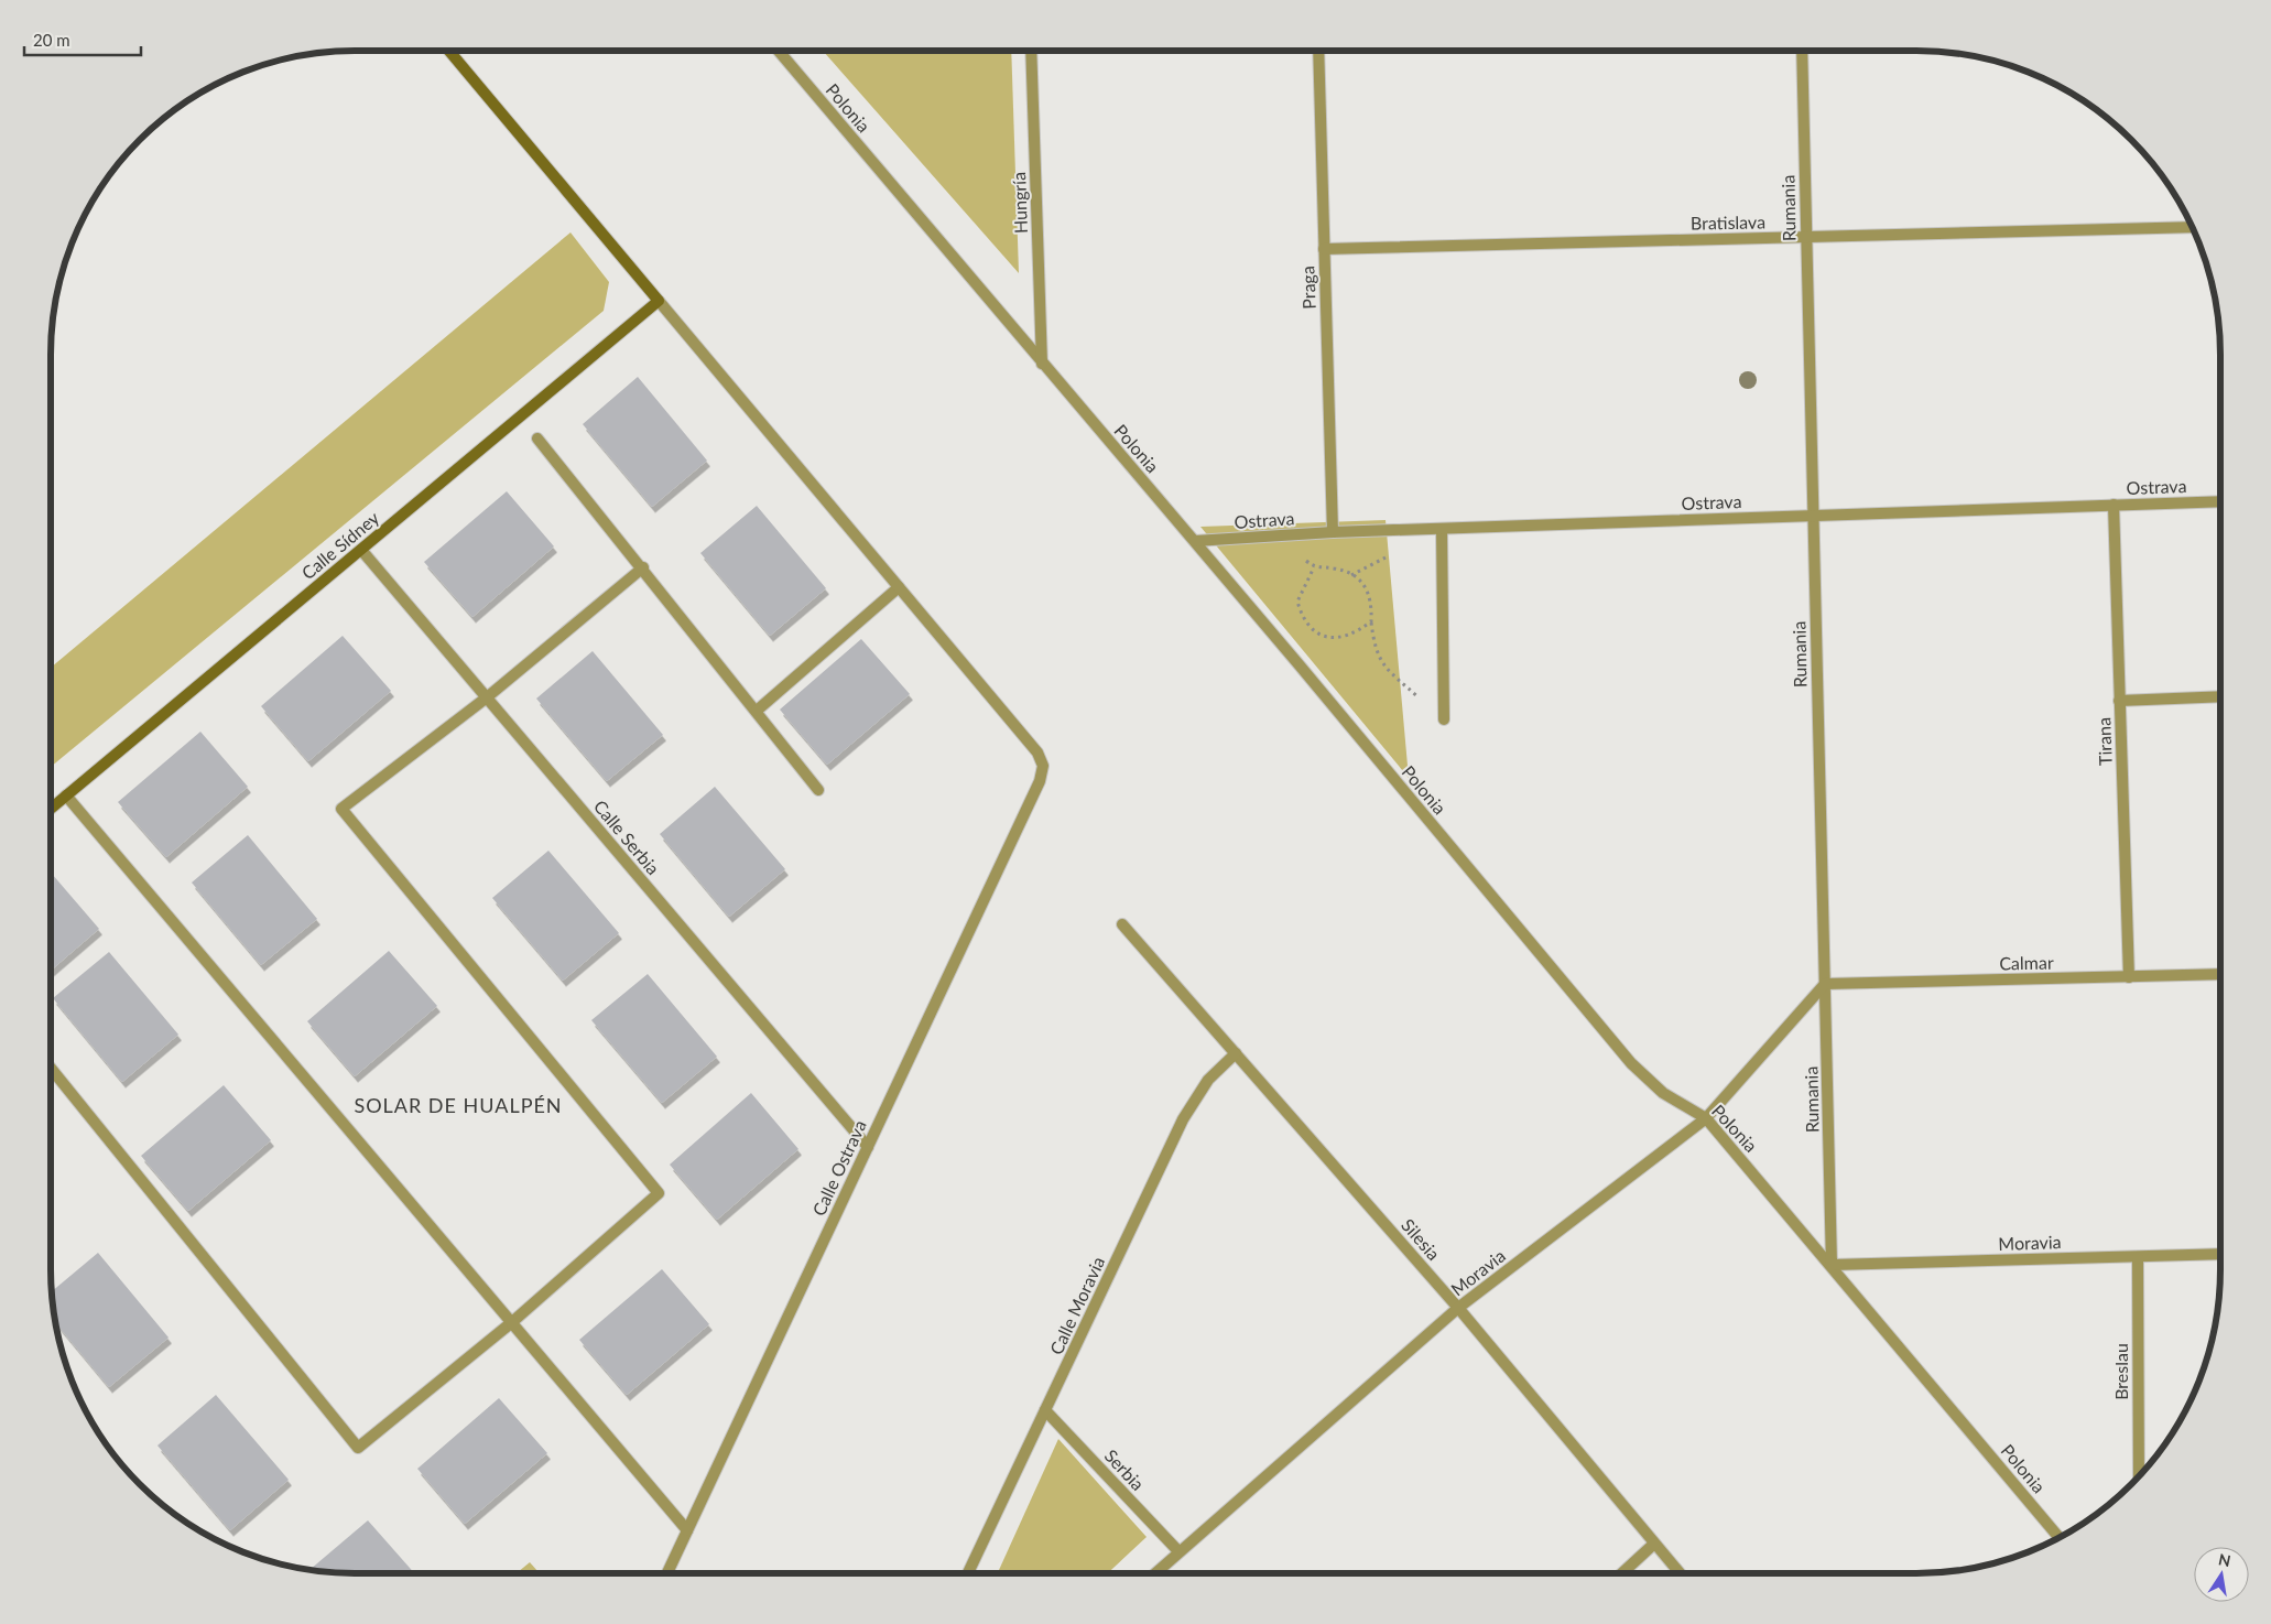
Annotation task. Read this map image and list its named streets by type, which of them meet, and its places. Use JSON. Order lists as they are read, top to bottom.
{
  "streets": {
    "street": [
      "Polonia",
      "Hungría",
      "Rumania",
      "Bratislava",
      "Praga",
      "Ostrava",
      "Calle Sídney",
      "Tirana",
      "Calle Serbia",
      "Calmar",
      "Calle Ostrava",
      "Silesia",
      "Moravia",
      "Calle Moravia",
      "Breslau",
      "Serbia"
    ]
  },
  "crossings": [
    ["Polonia", "Hungría"],
    ["Polonia", "Rumania"],
    ["Polonia", "Ostrava"],
    ["Polonia", "Moravia"],
    ["Rumania", "Bratislava"],
    ["Rumania", "Ostrava"],
    ["Rumania", "Calmar"],
    ["Rumania", "Moravia"],
    ["Bratislava", "Praga"],
    ["Praga", "Ostrava"],
    ["Ostrava", "Tirana"],
    ["Calle Sídney", "Calle Serbia"],
    ["Tirana", "Calmar"],
    ["Calle Serbia", "Calle Ostrava"],
    ["Calmar", "Moravia"],
    ["Silesia", "Moravia"],
    ["Silesia", "Calle Moravia"],
    ["Moravia", "Breslau"],
    ["Moravia", "Serbia"],
    ["Calle Moravia", "Serbia"]
  ],
  "districts": ["SOLAR DE HUALPÉN"],
  "scale_bar": "20 m",
  "north": "top"
}
